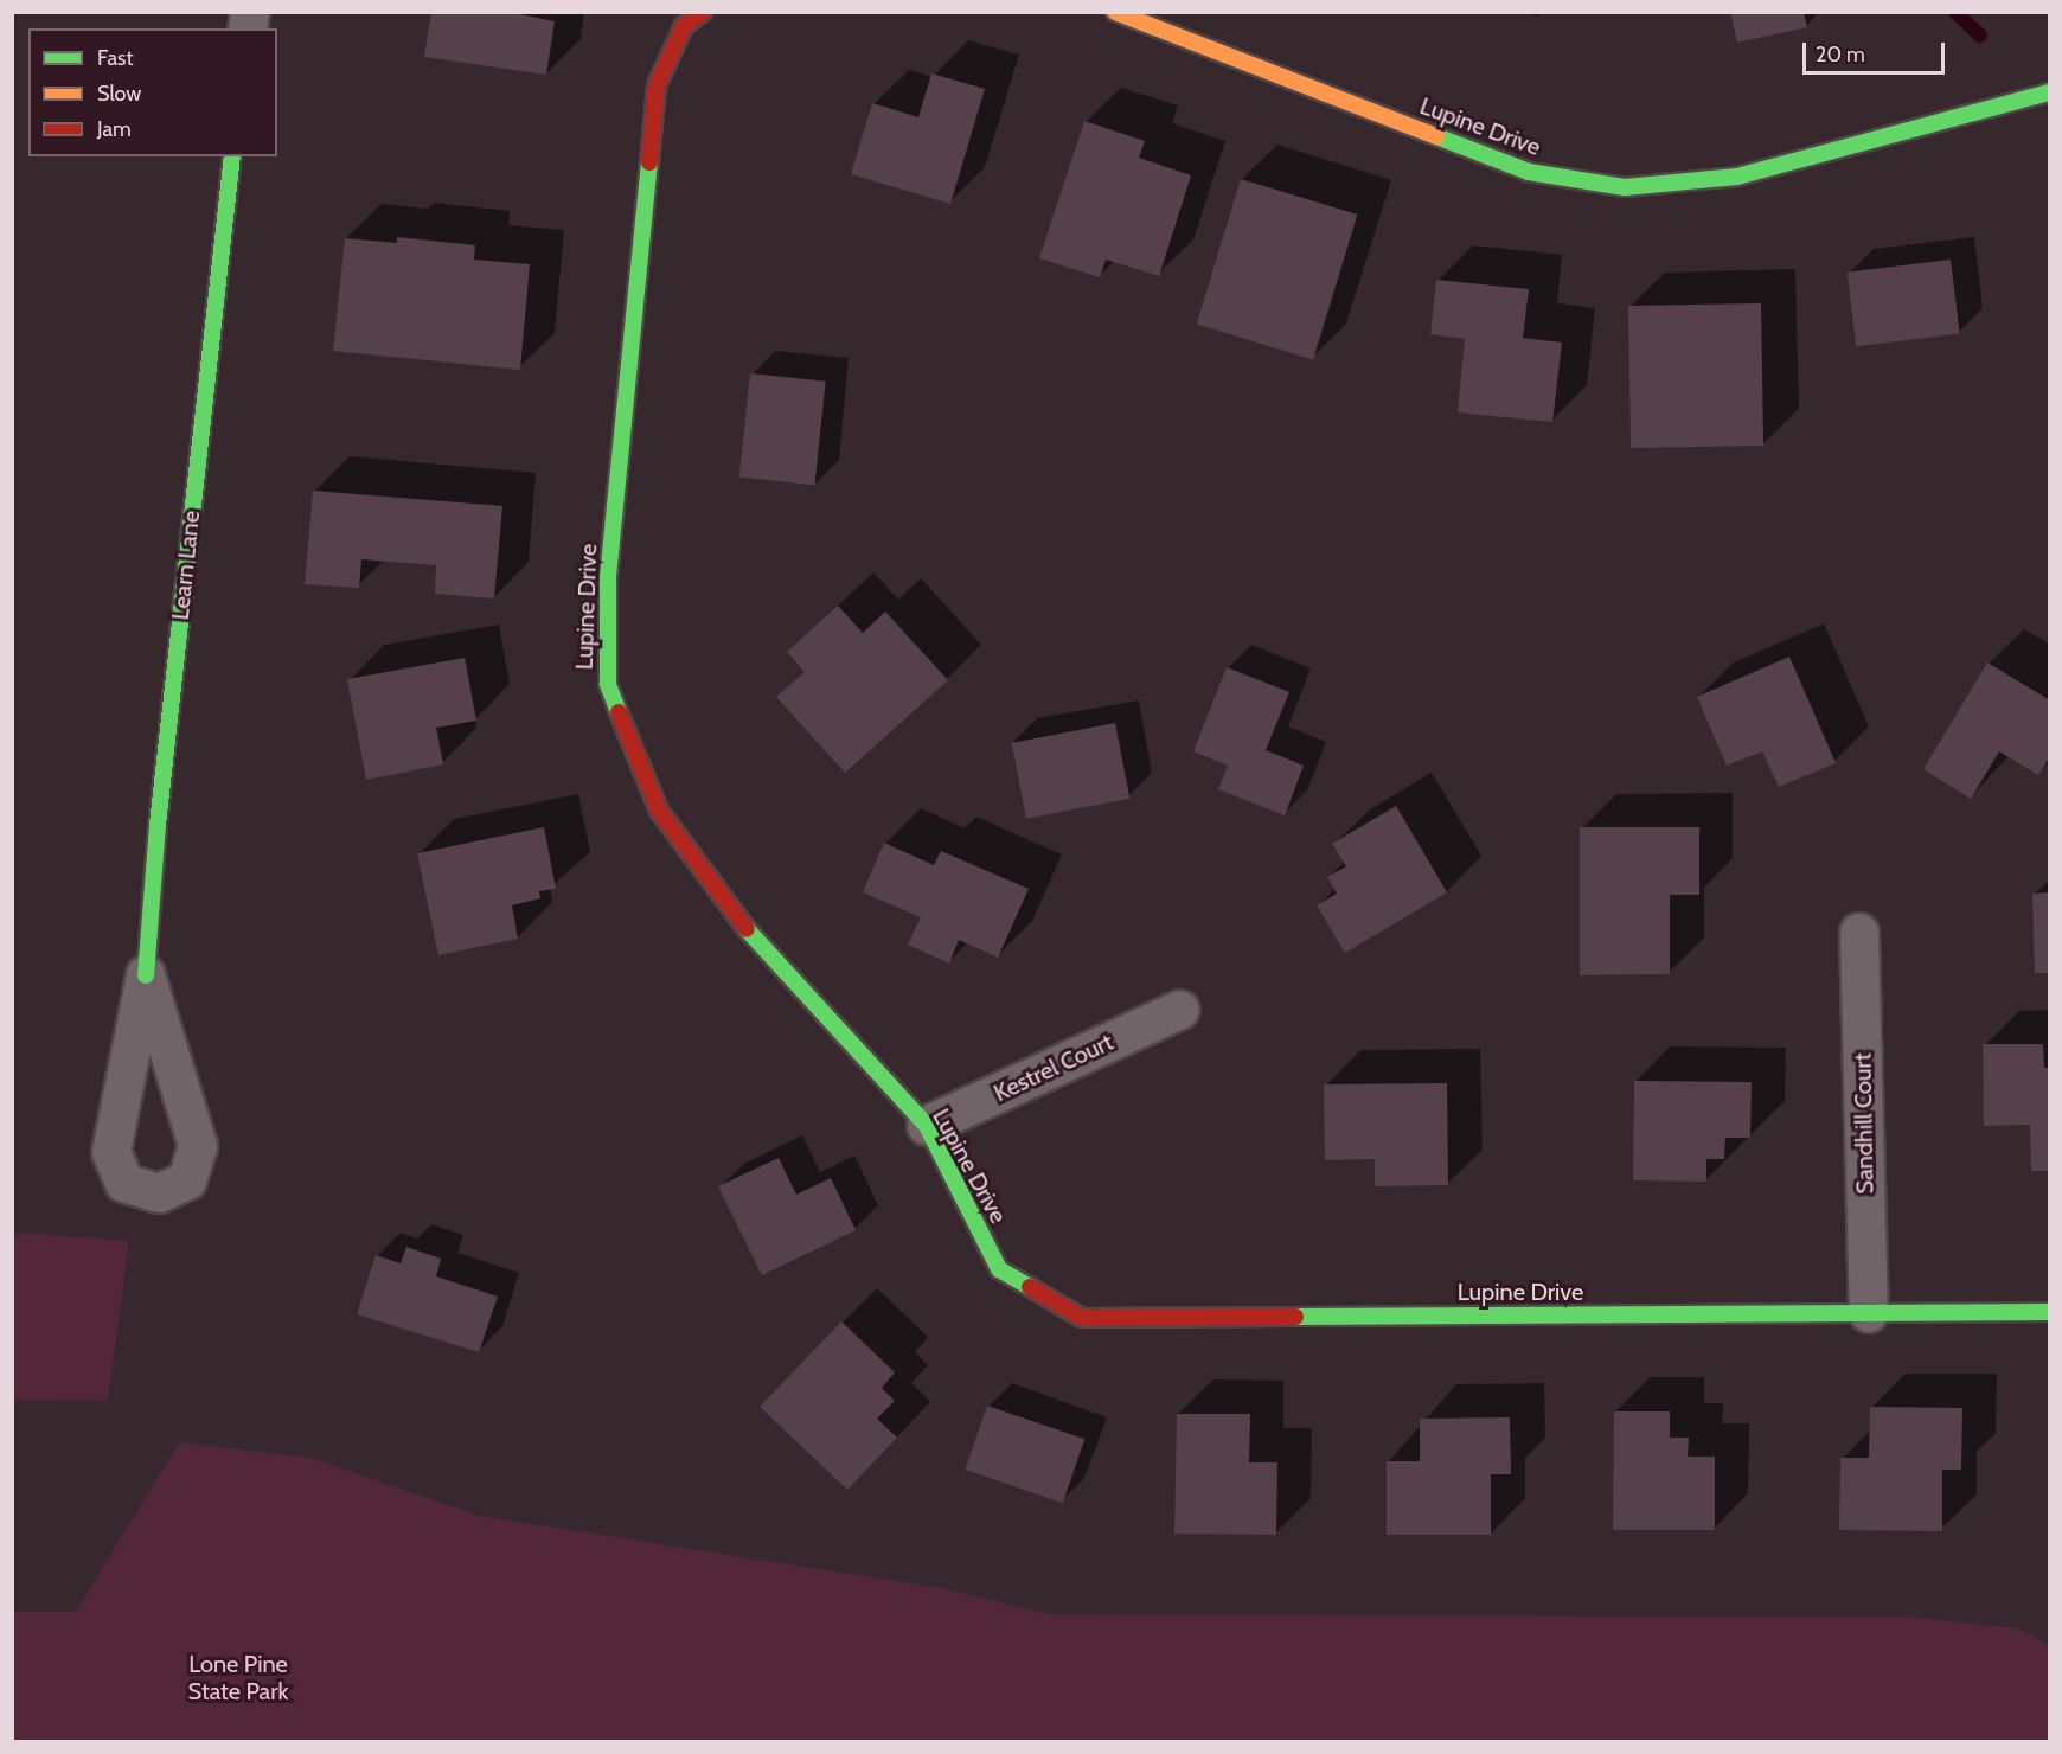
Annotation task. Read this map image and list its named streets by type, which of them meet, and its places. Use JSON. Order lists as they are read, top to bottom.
{
  "streets": {
    "street": [
      "Lupine Drive",
      "Learn Lane",
      "Kestrel Court",
      "Sandhill Court"
    ]
  },
  "crossings": [
    ["Lupine Drive", "Kestrel Court"],
    ["Lupine Drive", "Sandhill Court"]
  ],
  "parks": ["Lone Pine State Park"],
  "legend": ["Fast", "Slow", "Jam"],
  "scale_bar": "20 m"
}
